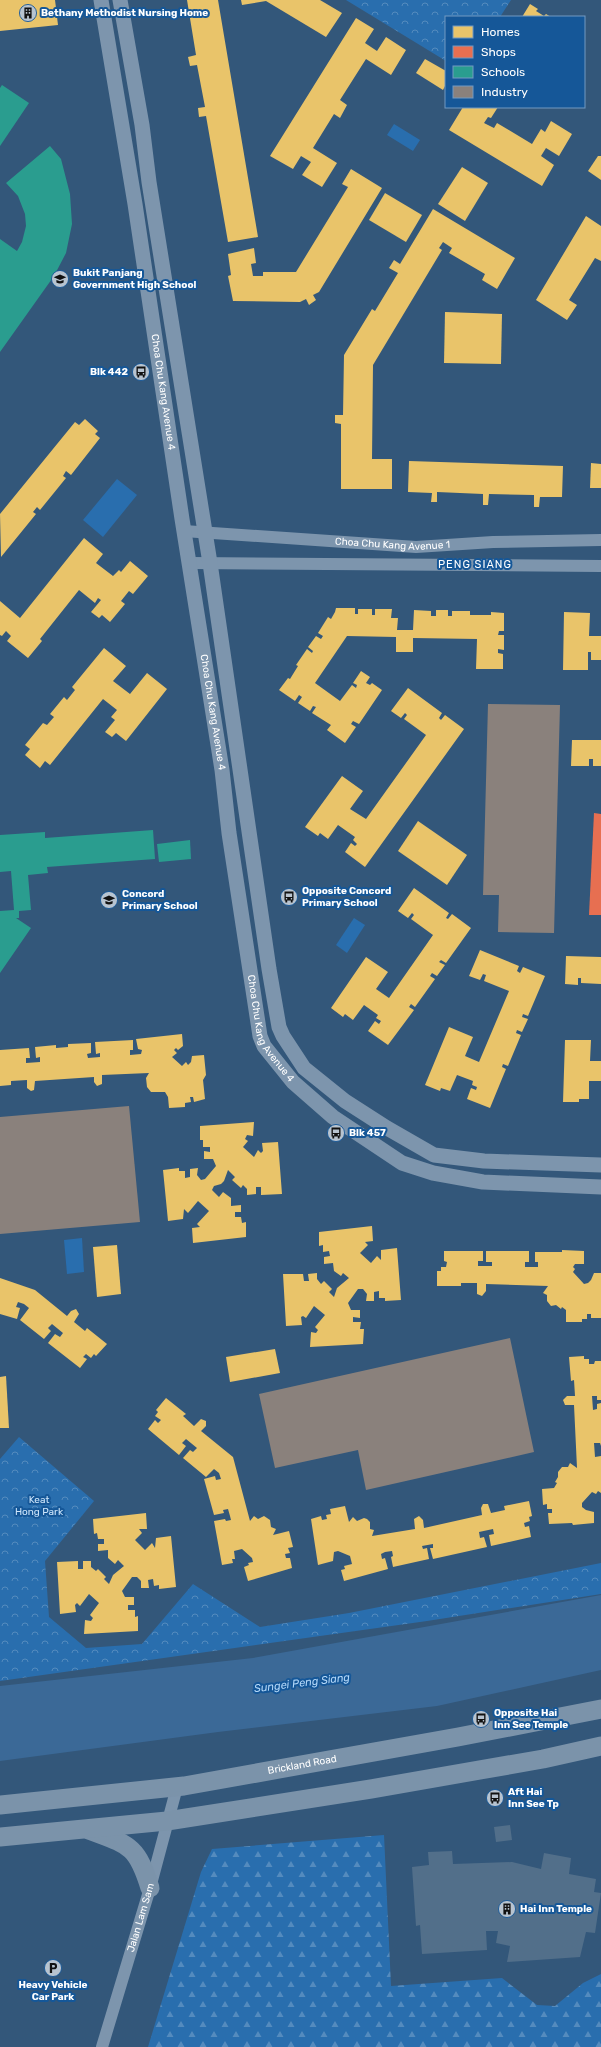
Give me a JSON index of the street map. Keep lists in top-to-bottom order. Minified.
{"streets":{"main road":["Brickland Road"],"street":["Choa Chu Kang Avenue 4","Choa Chu Kang Avenue 1","Jalan Lam Sam"]},"crossings":[["Choa Chu Kang Avenue 4","Choa Chu Kang Avenue 1"],["Brickland Road","Jalan Lam Sam"]],"districts":["PENG SIANG"],"water":["Sungei Peng Siang"],"parks":["Keat Hong Park"],"places":{"building":["Bethany Methodist Nursing Home","Hai Inn Temple"],"school or university":["Bukit Panjang Government High School","Concord Primary School"],"bus stop":["Blk 442","Opposite Concord Primary School","Blk 457","Opposite Hai Inn See Temple","Aft Hai Inn See Tp"],"parking":["Heavy Vehicle Car Park"]},"legend":["Homes","Shops","Schools","Industry"]}
